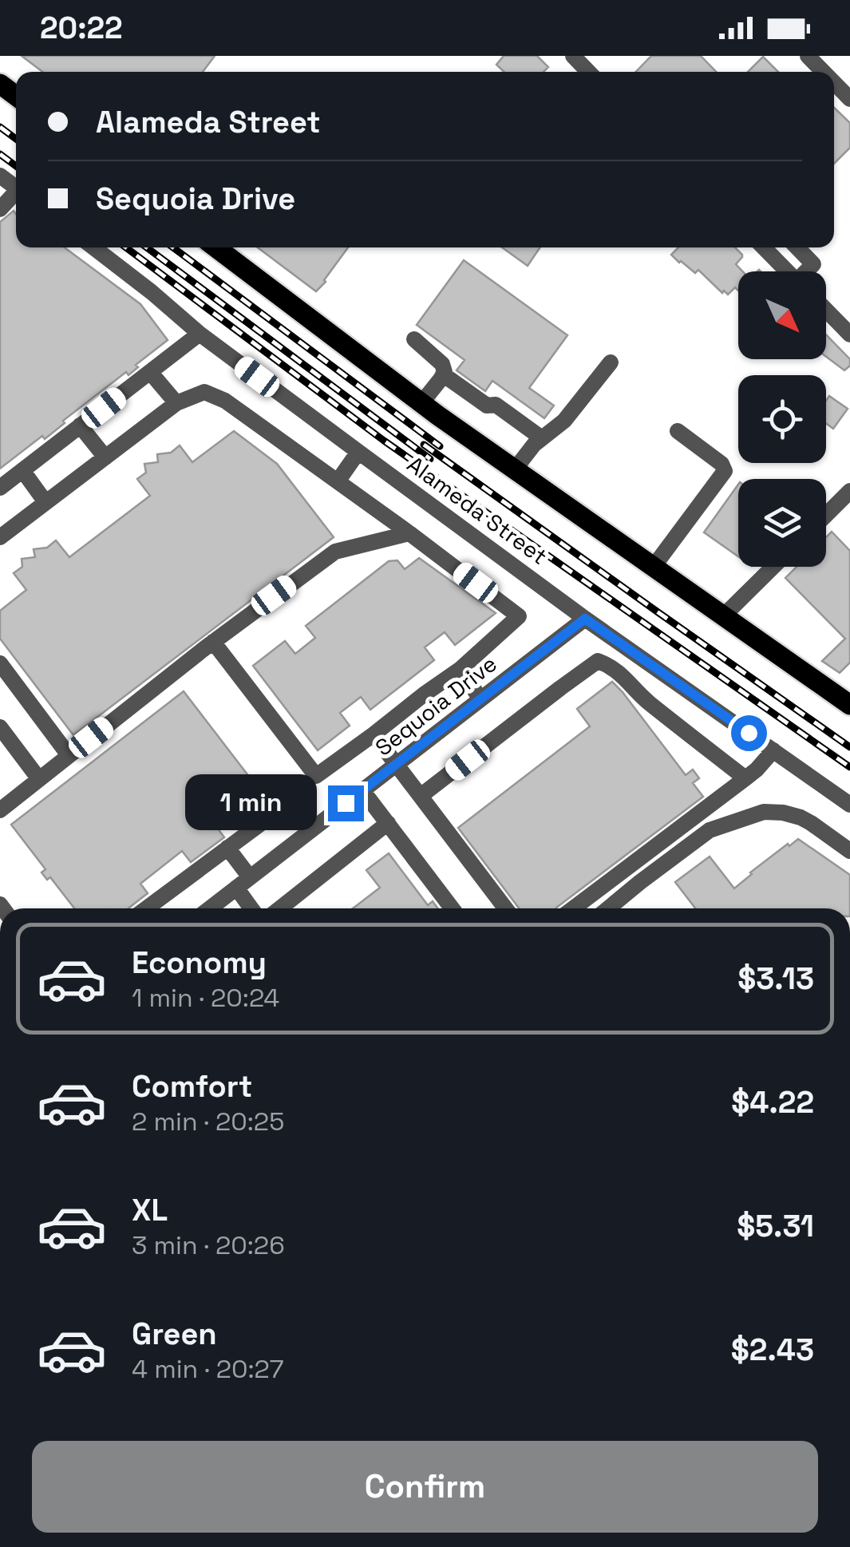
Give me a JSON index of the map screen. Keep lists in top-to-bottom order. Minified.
{"streets":{"street":["Alameda Street","Sequoia Drive"]},"crossings":[["Alameda Street","Sequoia Drive"]],"north":"bottom right","page":{"status":"20:22","banner":["Alameda Street","Sequoia Drive"],"bubble":"1 min","list":[{"name":"Economy","note":"1 min · 20:24","value":"$3.13"},{"name":"Comfort","note":"2 min · 20:25","value":"$4.22"},{"name":"XL","note":"3 min · 20:26","value":"$5.31"},{"name":"Green","note":"4 min · 20:27","value":"$2.43"}],"buttons":"Confirm"}}
